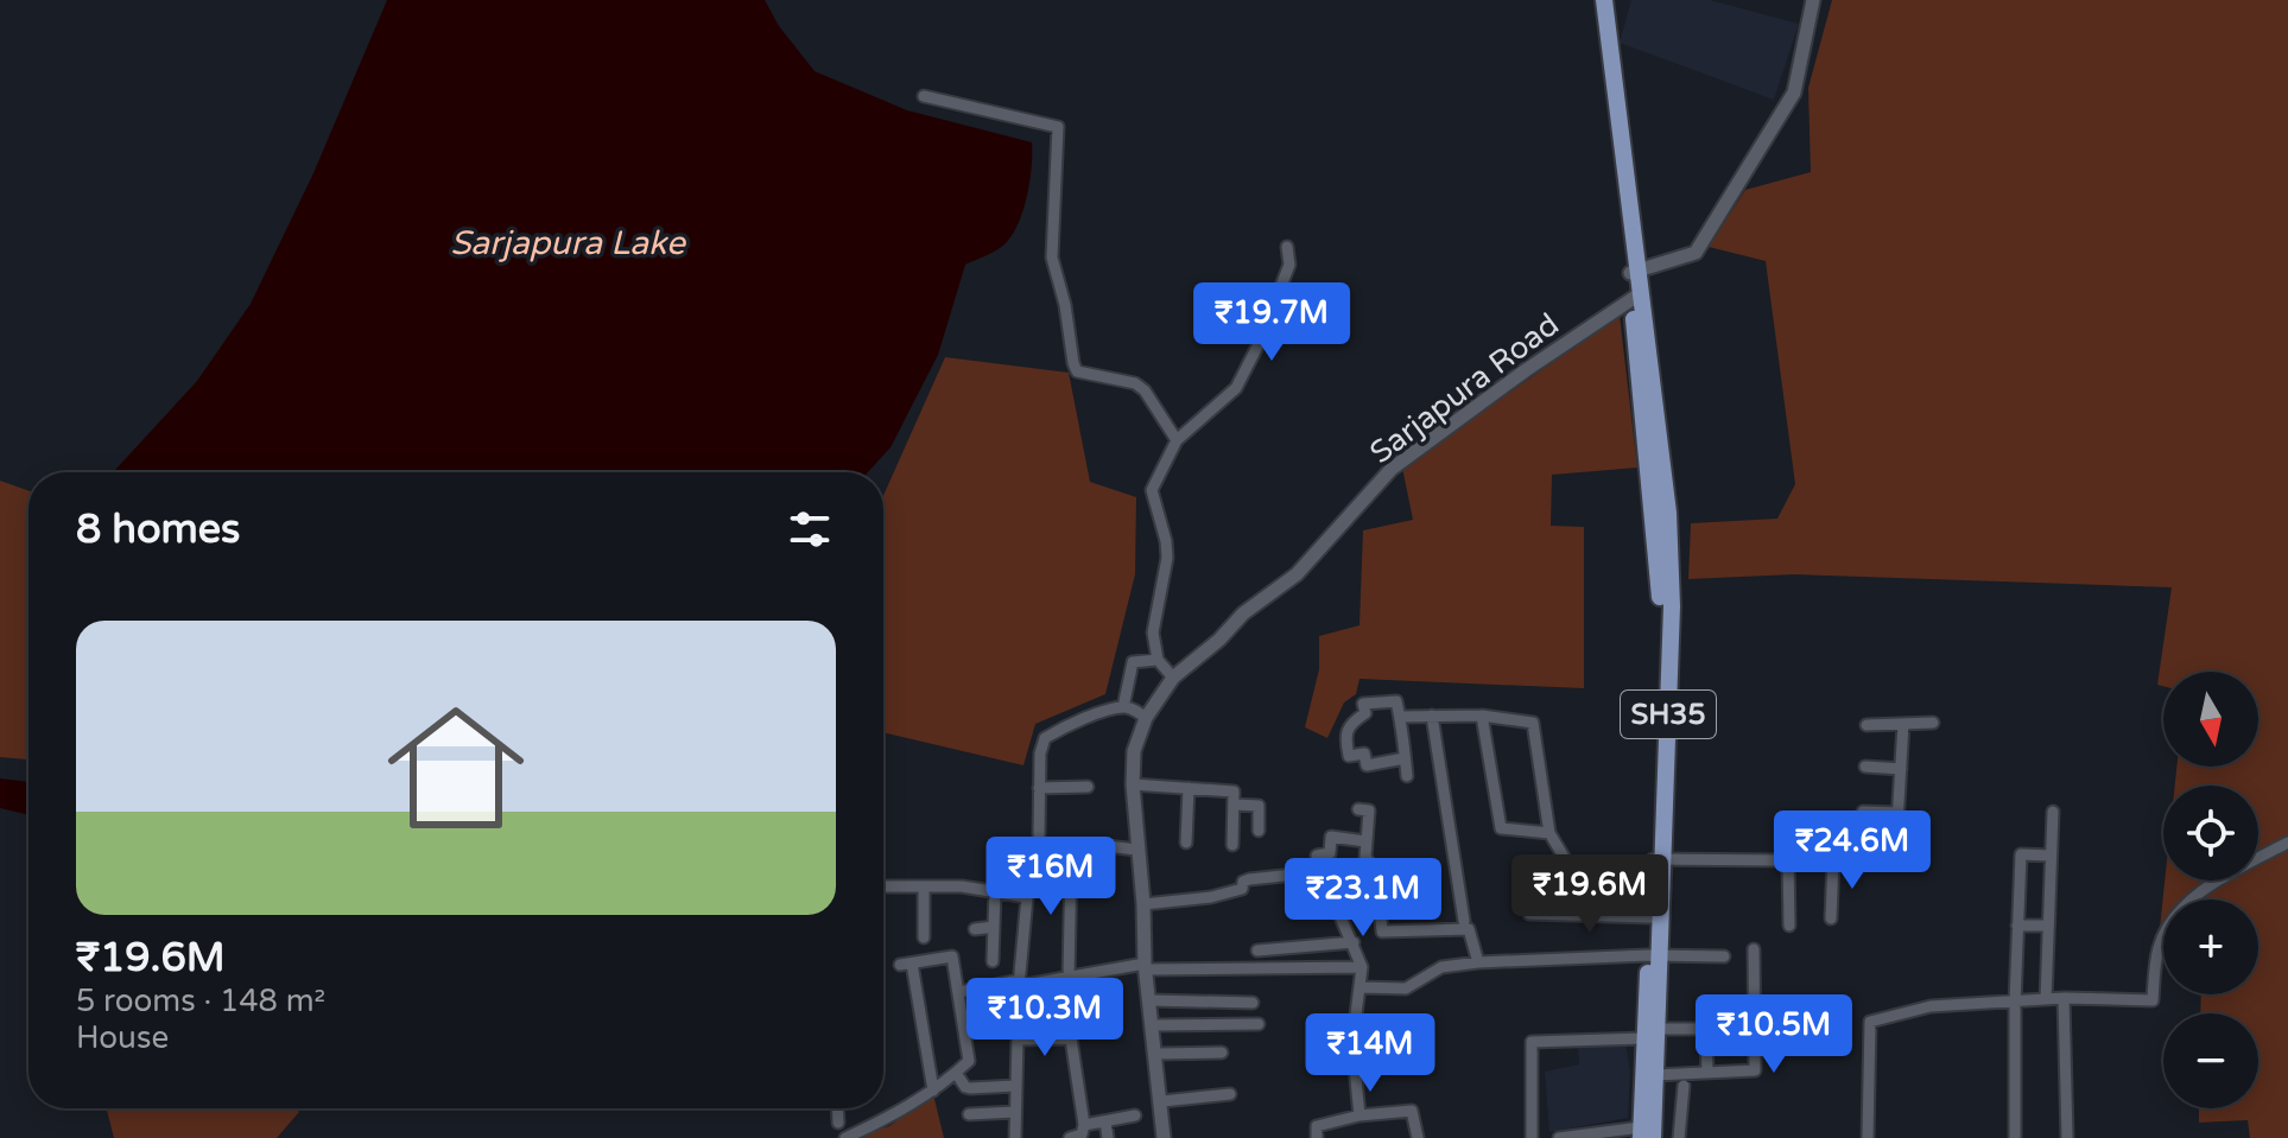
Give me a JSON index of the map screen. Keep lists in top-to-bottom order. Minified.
{"streets":{"main road":["SH35"],"street":["Sarjapura Road"]},"crossings":[["Sarjapura Road","SH35"]],"water":["Sarjapura Lake"],"north":"bottom","page":{"price":["₹19.7M","₹24.6M","₹16M","₹19.6M","₹23.1M","₹10.3M","₹10.5M","₹14M"],"heading":"8 homes","list":[{"name":"₹19.6M","note":"5 rooms · 148 m² · House"}],"map_buttons":["+","−"]}}
